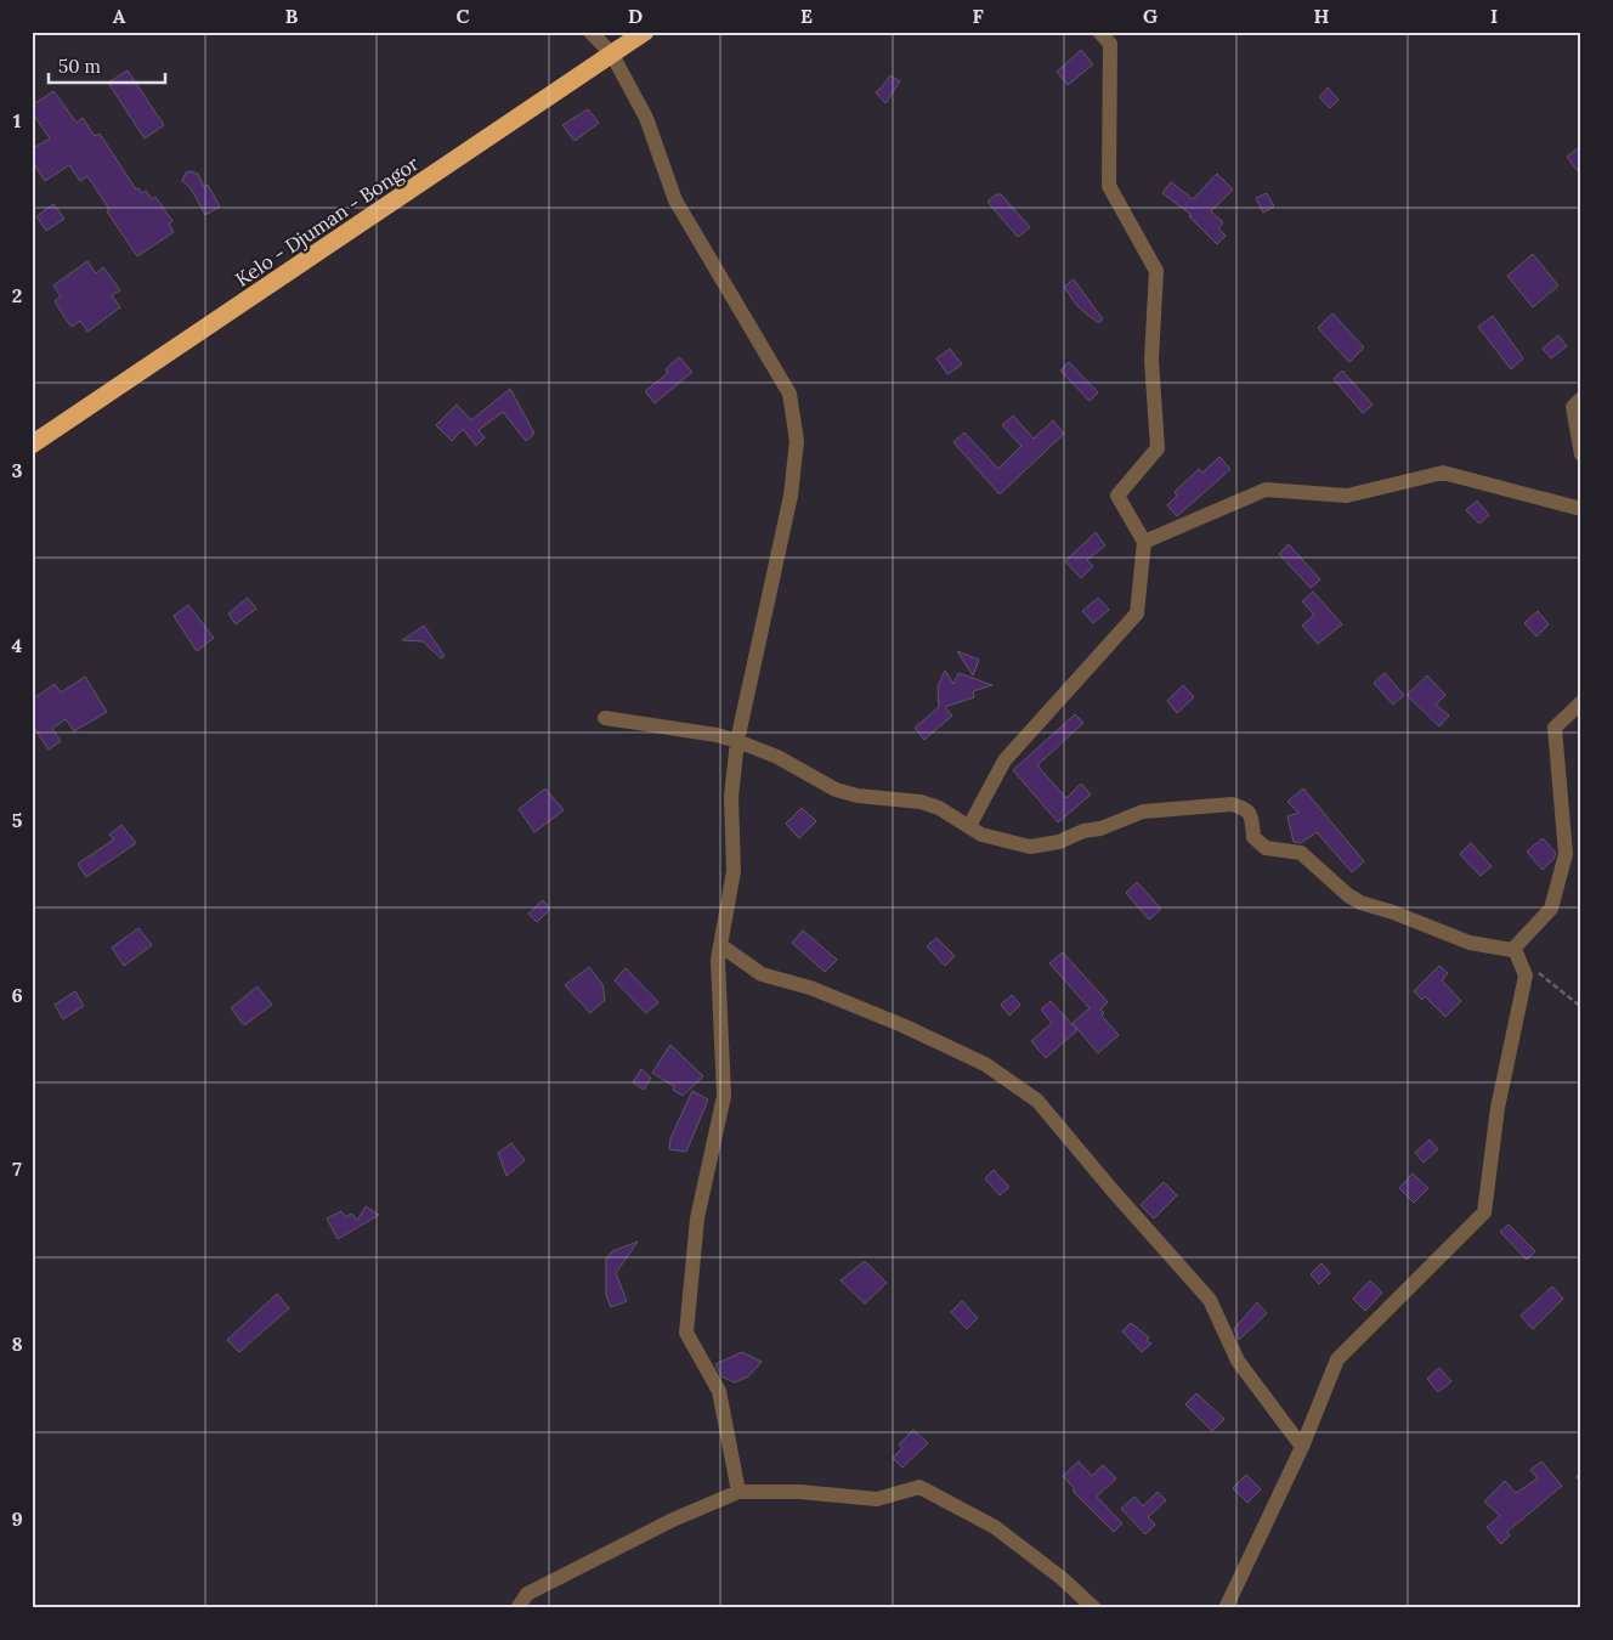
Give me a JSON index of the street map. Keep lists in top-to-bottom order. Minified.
{"streets":{"highway":["Kelo - Djuman - Bongor"]},"scale_bar":"50 m","grid":{"columns":["A","B","C","D","E","F","G","H","I"],"rows":["1","2","3","4","5","6","7","8","9"]}}
